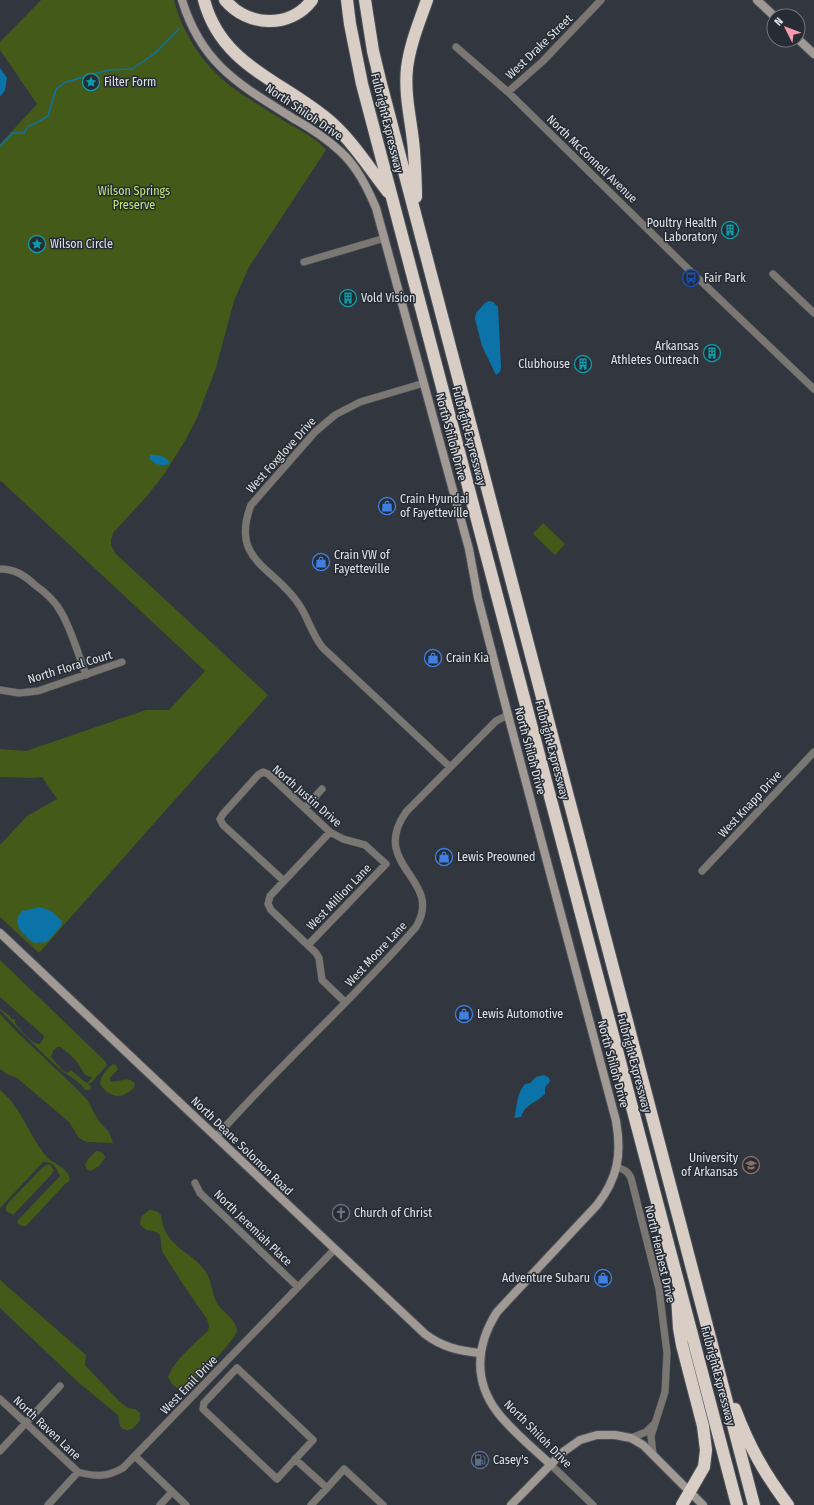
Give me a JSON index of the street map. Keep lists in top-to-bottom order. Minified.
{"streets":{"highway":["Fulbright Expressway"],"street":["West Drake Street","North Shiloh Drive","North McConnell Avenue","West Foxglove Drive","North Floral Court","North Justin Drive","West Knapp Drive","West Million Lane","West Moore Lane","North Deane Solomon Road","North Jeremiah Place","North Henbest Drive","West Emil Drive","North Raven Lane"]},"crossings":[["West Drake Street","North McConnell Avenue"],["North Shiloh Drive","West Foxglove Drive"],["North Shiloh Drive","West Moore Lane"],["North Shiloh Drive","North Deane Solomon Road"],["North Shiloh Drive","North Henbest Drive"],["West Foxglove Drive","West Moore Lane"],["North Justin Drive","West Million Lane"],["West Moore Lane","North Deane Solomon Road"],["North Deane Solomon Road","West Emil Drive"],["North Jeremiah Place","West Emil Drive"],["West Emil Drive","North Raven Lane"]],"parks":["Wilson Springs Preserve"],"places":{"place":["Filter Form","Wilson Circle"],"building":["Poultry Health Laboratory","Vold Vision","Arkansas Athletes Outreach","Clubhouse"],"bus stop":["Fair Park"],"shop":["Crain Hyundai of Fayetteville","Crain VW of Fayetteville","Crain Kia","Lewis Preowned","Lewis Automotive","Adventure Subaru"],"school or university":["University of Arkansas"],"church":["Church of Christ"],"fuel station":["Casey's"]},"north":"top left"}
